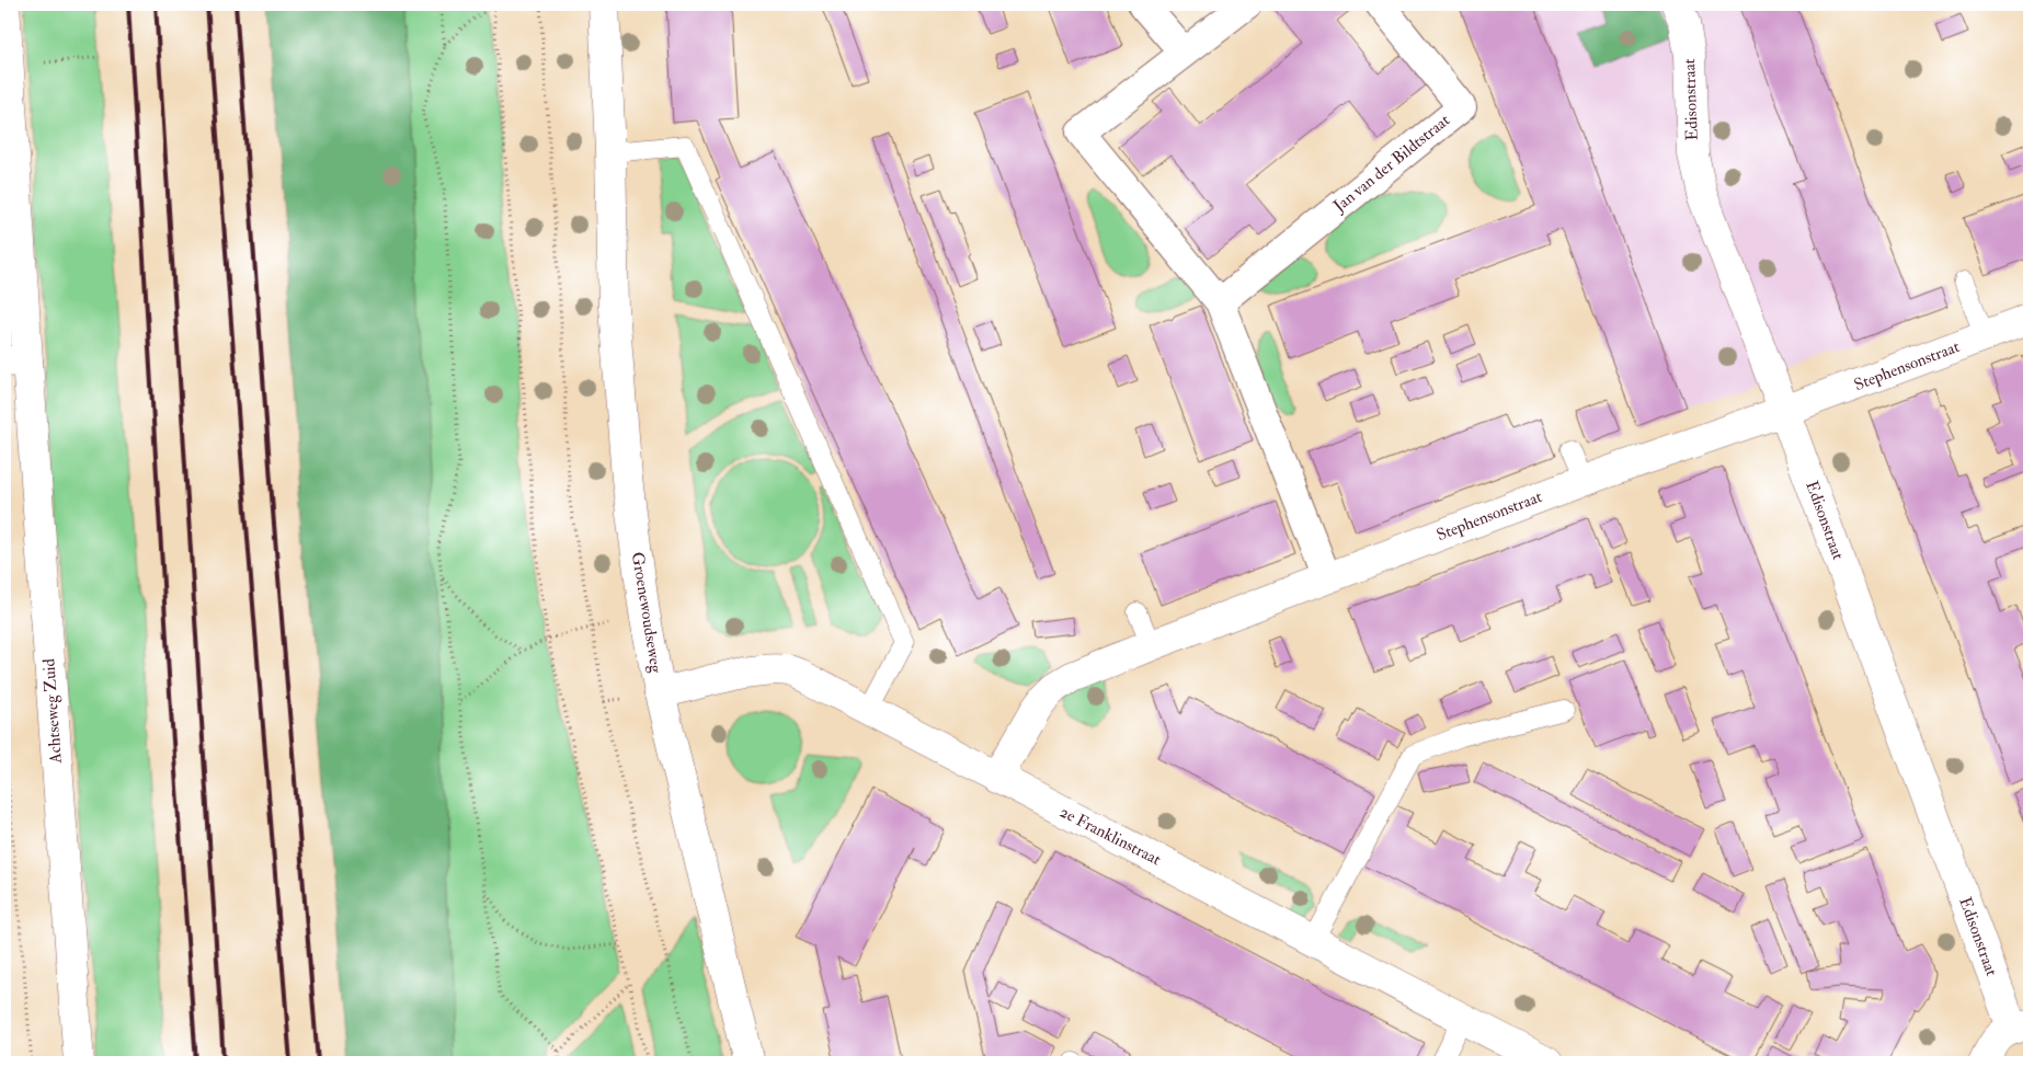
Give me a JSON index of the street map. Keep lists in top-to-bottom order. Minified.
{"streets":{"street":["Edisonstraat","Jan van der Bildtstraat","Stephensonstraat","Groenewoudseweg","Achtseweg Zuid","2e Franklinstraat"]},"crossings":[["Edisonstraat","Stephensonstraat"],["Stephensonstraat","2e Franklinstraat"],["Groenewoudseweg","2e Franklinstraat"]]}
